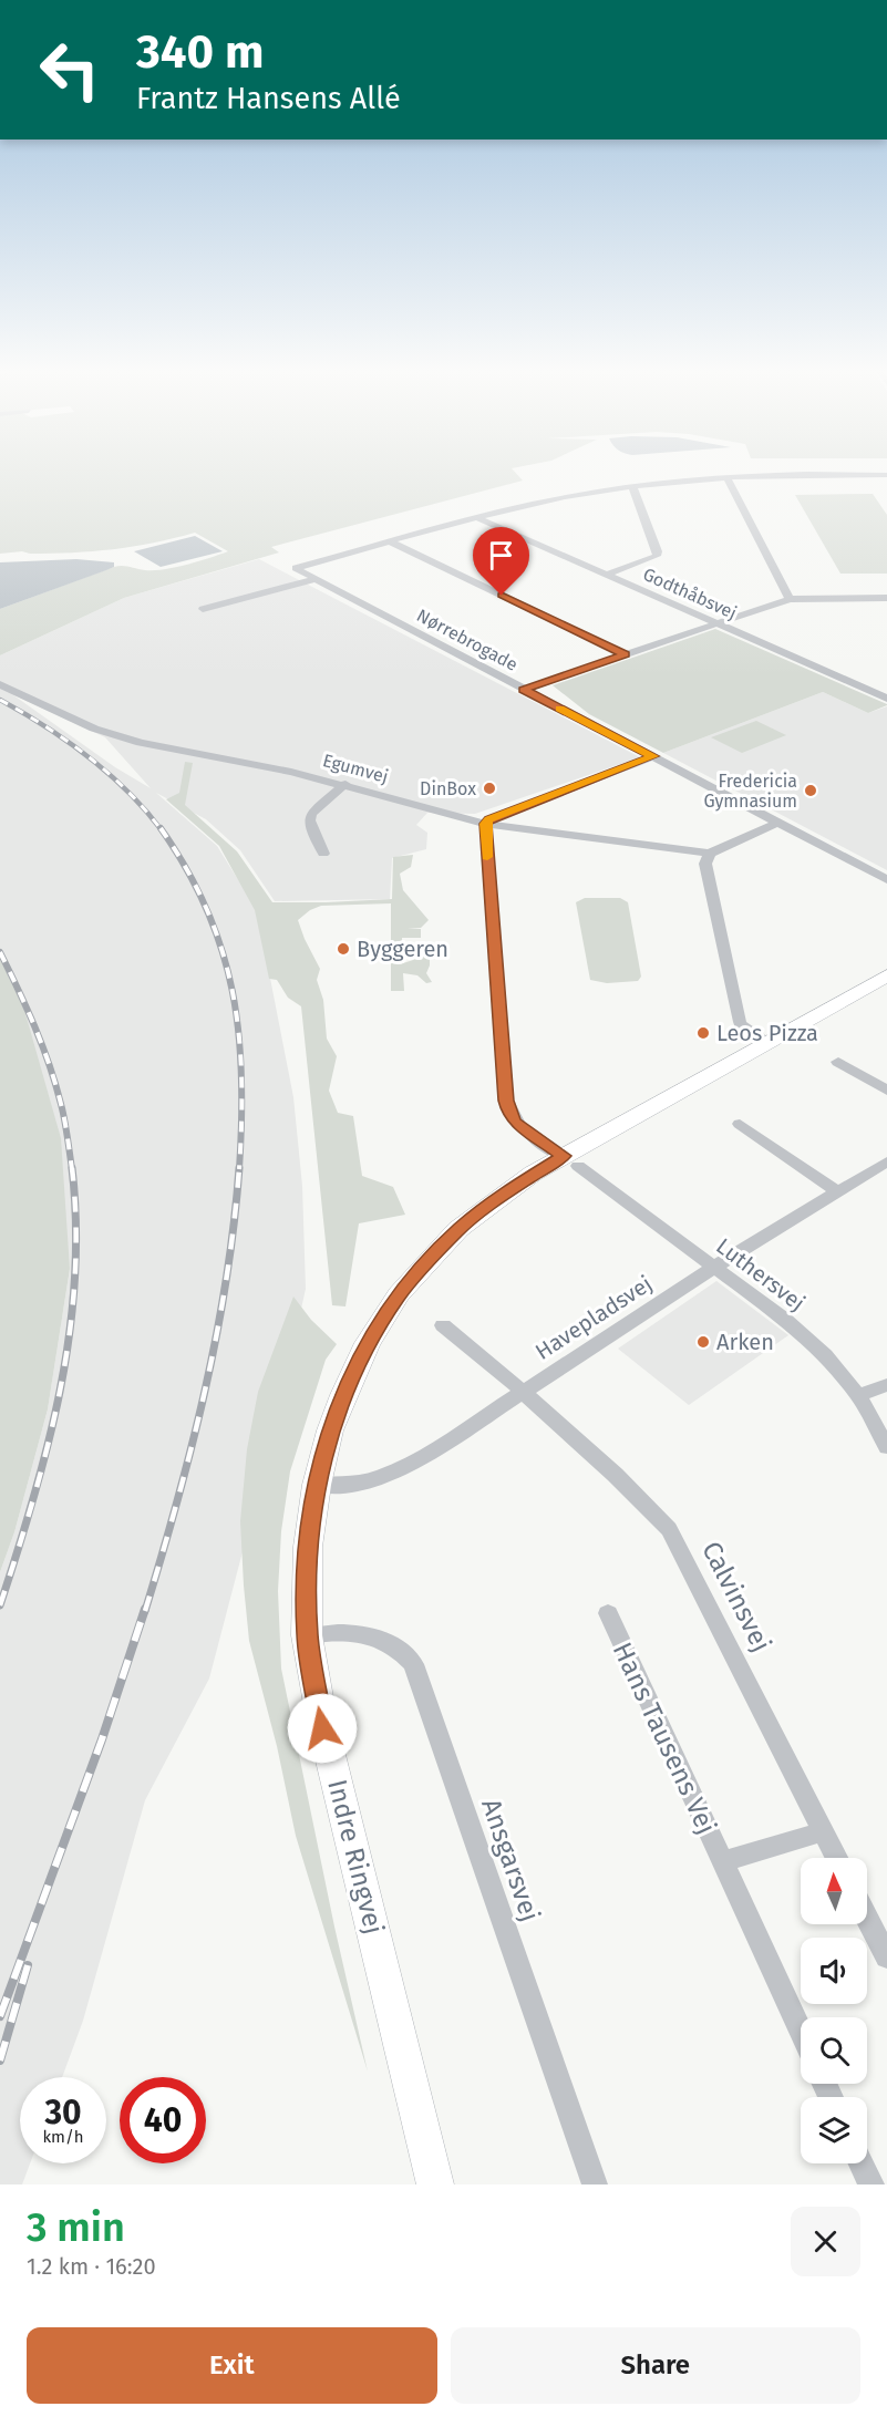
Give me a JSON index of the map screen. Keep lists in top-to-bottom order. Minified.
{"streets":{"street":["Godthåbsvej","Nørrebrogade","Egumvej","Luthersvej","Havepladsvej","Calvinsvej","Hans Tausens Vej","Indre Ringvej","Ansgarsvej"]},"crossings":[["Egumvej","Luthersvej"],["Luthersvej","Havepladsvej"],["Luthersvej","Indre Ringvej"],["Havepladsvej","Calvinsvej"],["Havepladsvej","Indre Ringvej"],["Indre Ringvej","Ansgarsvej"]],"places":["DinBox","Fredericia Gymnasium","Byggeren","Leos Pizza","Arken"],"north":"top","page":{"turn":["340 m","Frantz Hansens Allé"],"speed":"30 km/h","limit":"40","heading":["3 min","1.2 km · 16:20"],"buttons":["Exit","Share"]}}
